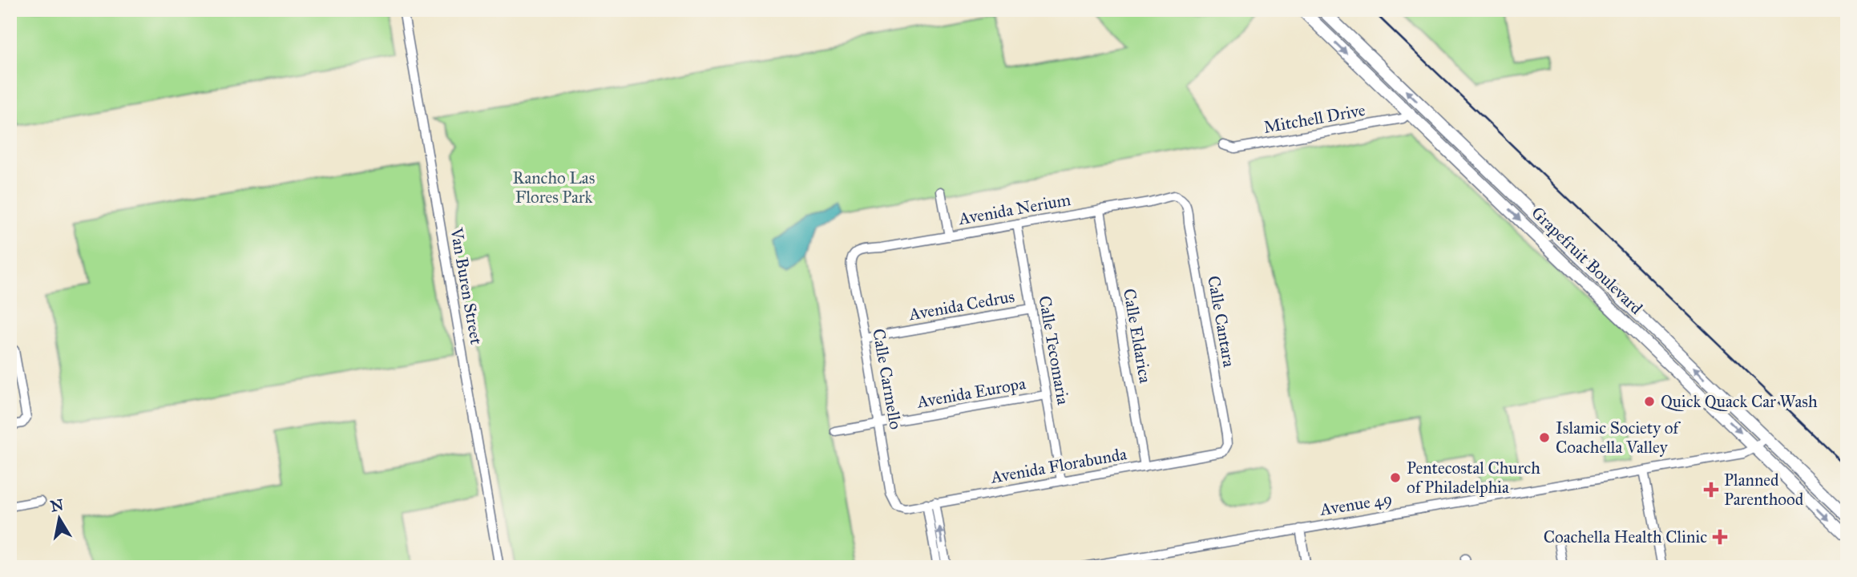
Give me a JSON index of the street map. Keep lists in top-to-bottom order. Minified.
{"streets":{"main road":["Grapefruit Boulevard"],"street":["Mitchell Drive","Avenida Nerium","Van Buren Street","Avenida Cedrus","Calle Cantara","Calle Eldarica","Calle Tecomaria","Calle Carmello","Avenida Europa","Avenida Florabunda","Avenue 49"]},"crossings":[["Mitchell Drive","Grapefruit Boulevard"],["Avenida Nerium","Calle Cantara"],["Avenida Nerium","Calle Eldarica"],["Avenida Nerium","Calle Tecomaria"],["Avenida Nerium","Calle Carmello"],["Grapefruit Boulevard","Avenue 49"],["Avenida Cedrus","Calle Tecomaria"],["Avenida Cedrus","Calle Carmello"],["Calle Cantara","Avenida Florabunda"],["Calle Eldarica","Avenida Florabunda"],["Calle Tecomaria","Avenida Europa"],["Calle Tecomaria","Avenida Florabunda"],["Calle Carmello","Avenida Europa"],["Calle Carmello","Avenida Florabunda"]],"parks":["Rancho Las Flores Park"],"places":{"other":["Quick Quack Car Wash","Islamic Society of Coachella Valley","Pentecostal Church of Philadelphia"],"health":["Planned Parenthood","Coachella Health Clinic"]},"north":"top"}
